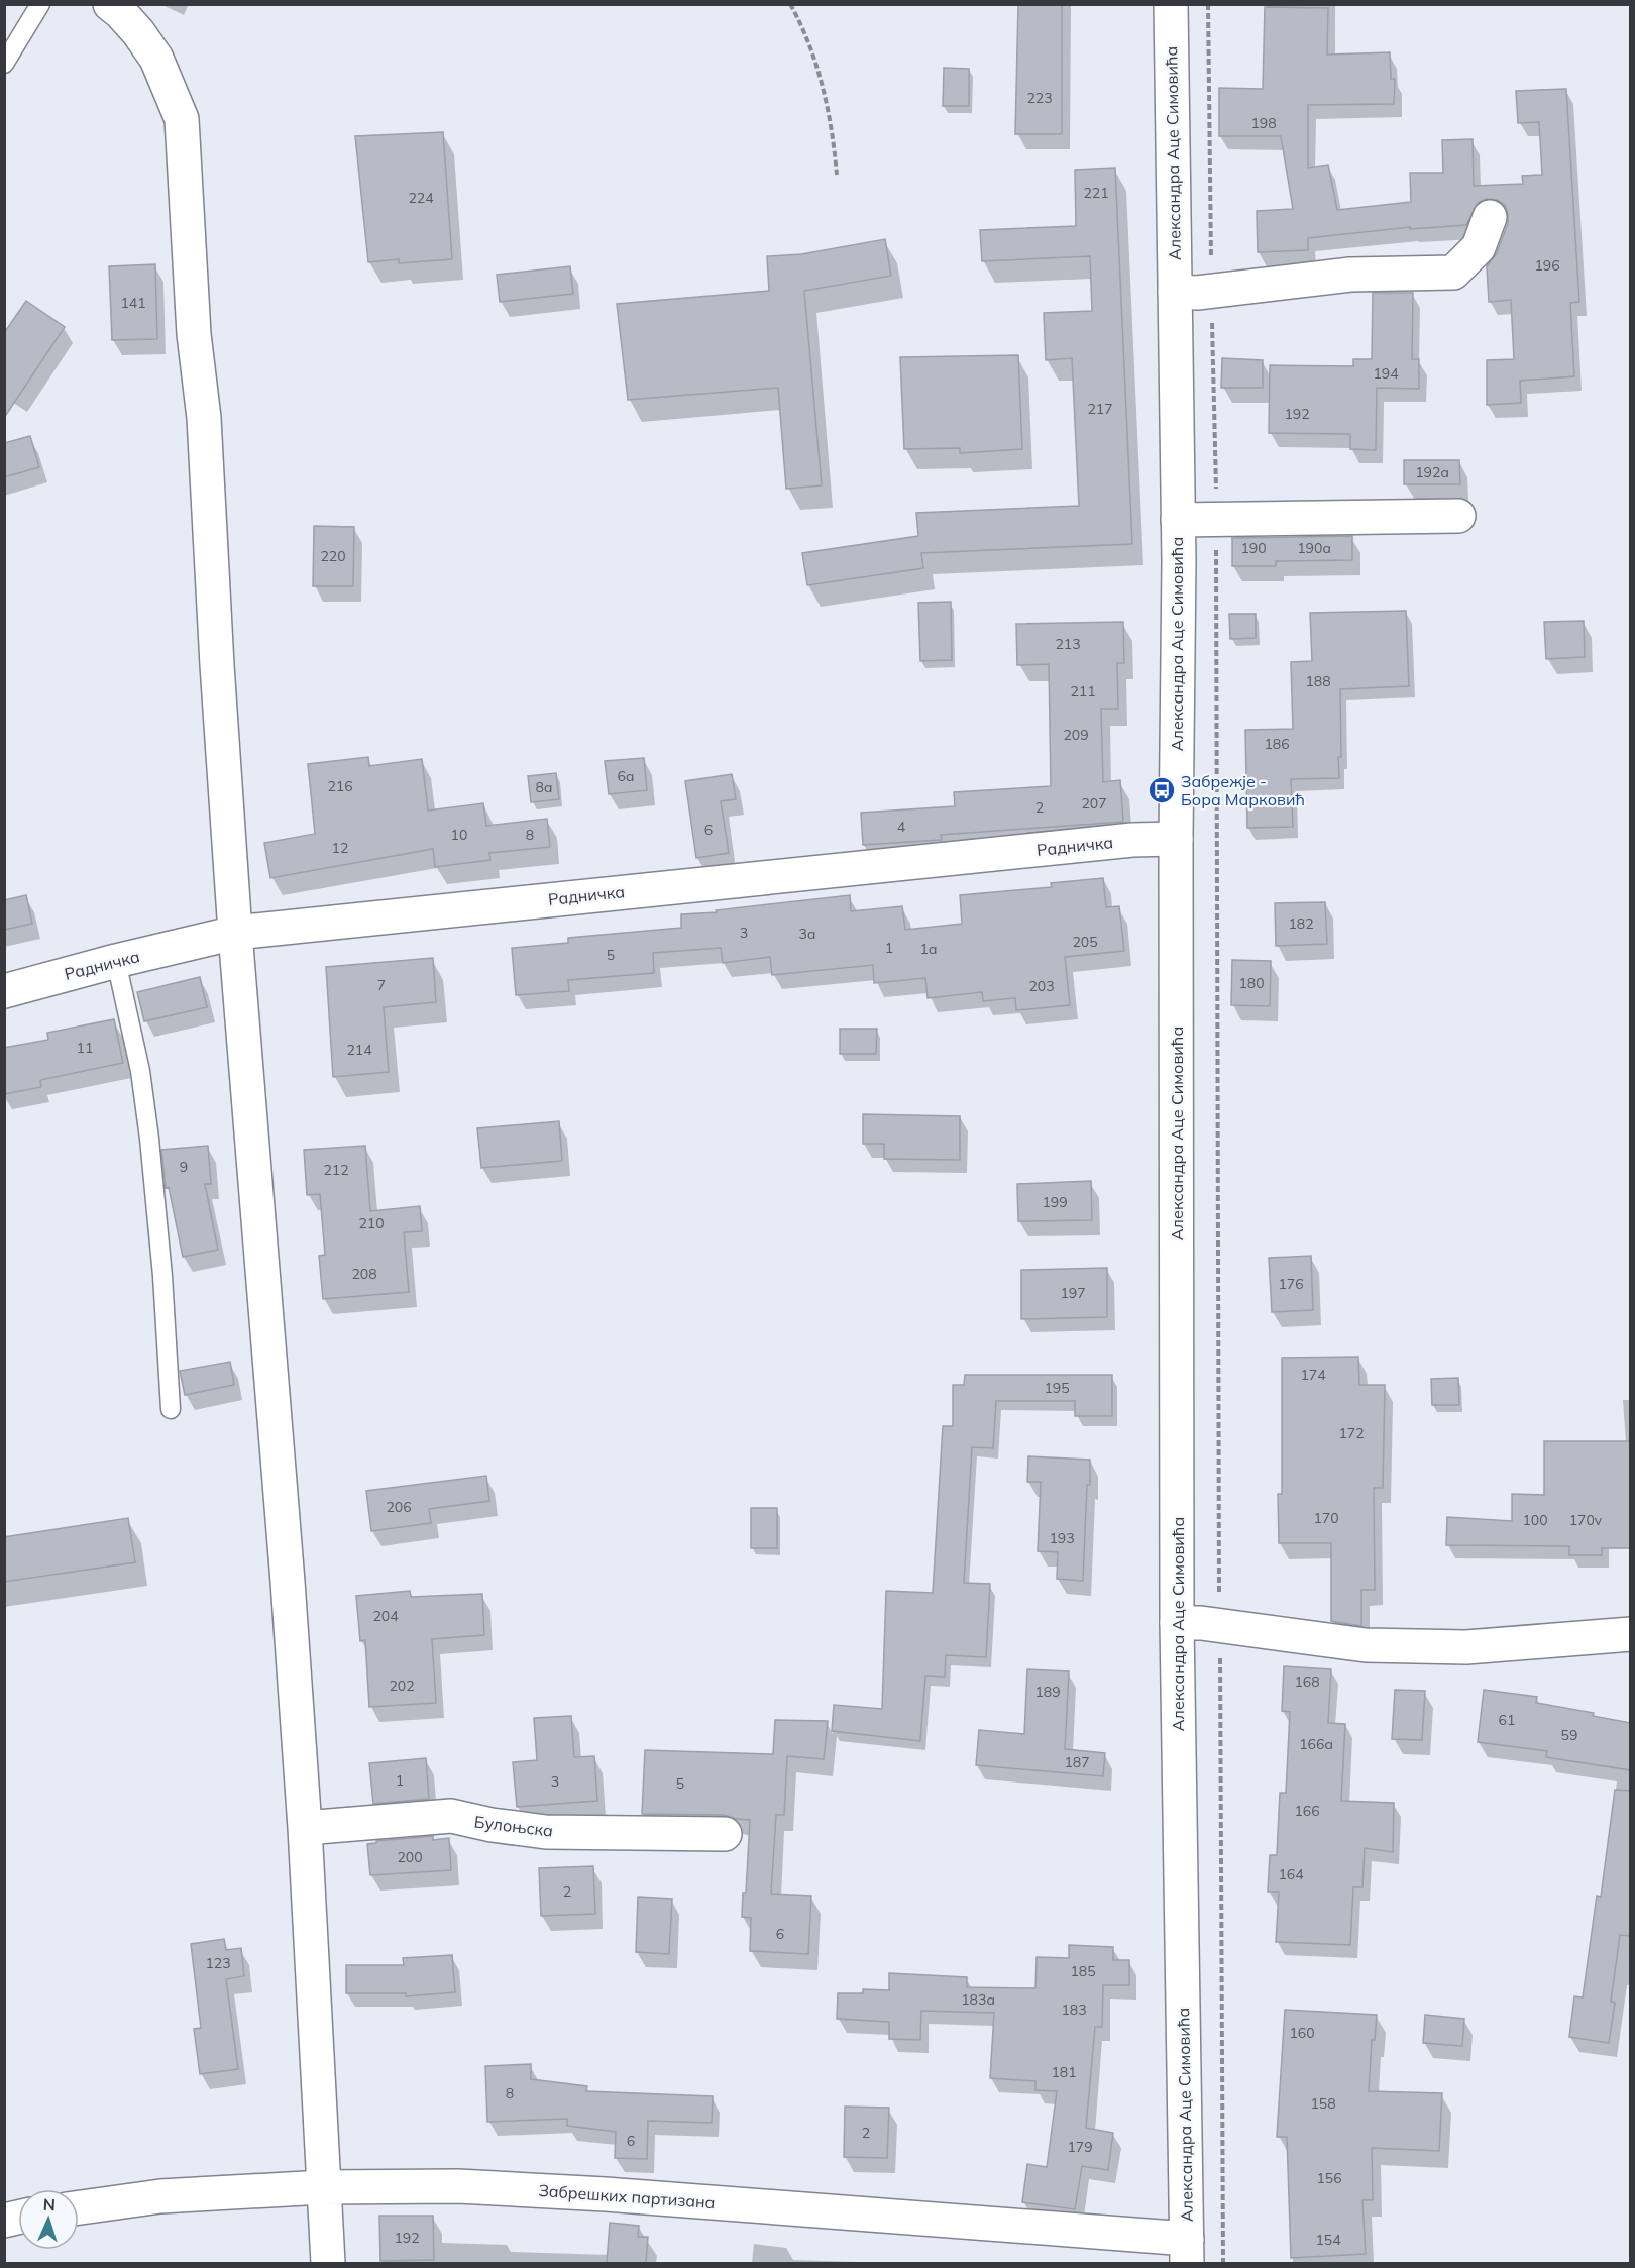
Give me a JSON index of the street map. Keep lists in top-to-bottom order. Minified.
{"streets":{"street":["Александра Аце Симовића","Радничка","Булоњска","Забрешких партизана"]},"crossings":[["Александра Аце Симовића","Радничка"],["Александра Аце Симовића","Забрешких партизана"]],"places":{"bus stop":["Забрежје - Бора Марковић"]},"house_numbers":["223","198","221","224","196","141","194","217","192","192a","190","190a","220","213","188","211","209","186","6a","216","8a","207","2","4","6","10","8","12","182","3","3a","205","1","1a","5","180","7","203","11","214","9","212","199","210","208","176","197","174","195","172","206","170","100","170v","193","204","168","202","189","61","59","166a","187","1","3","5","166","200","164","2","6","123","185","183a","183","160","181","8","158","2","6","179","156","192","154"],"north":"top"}
